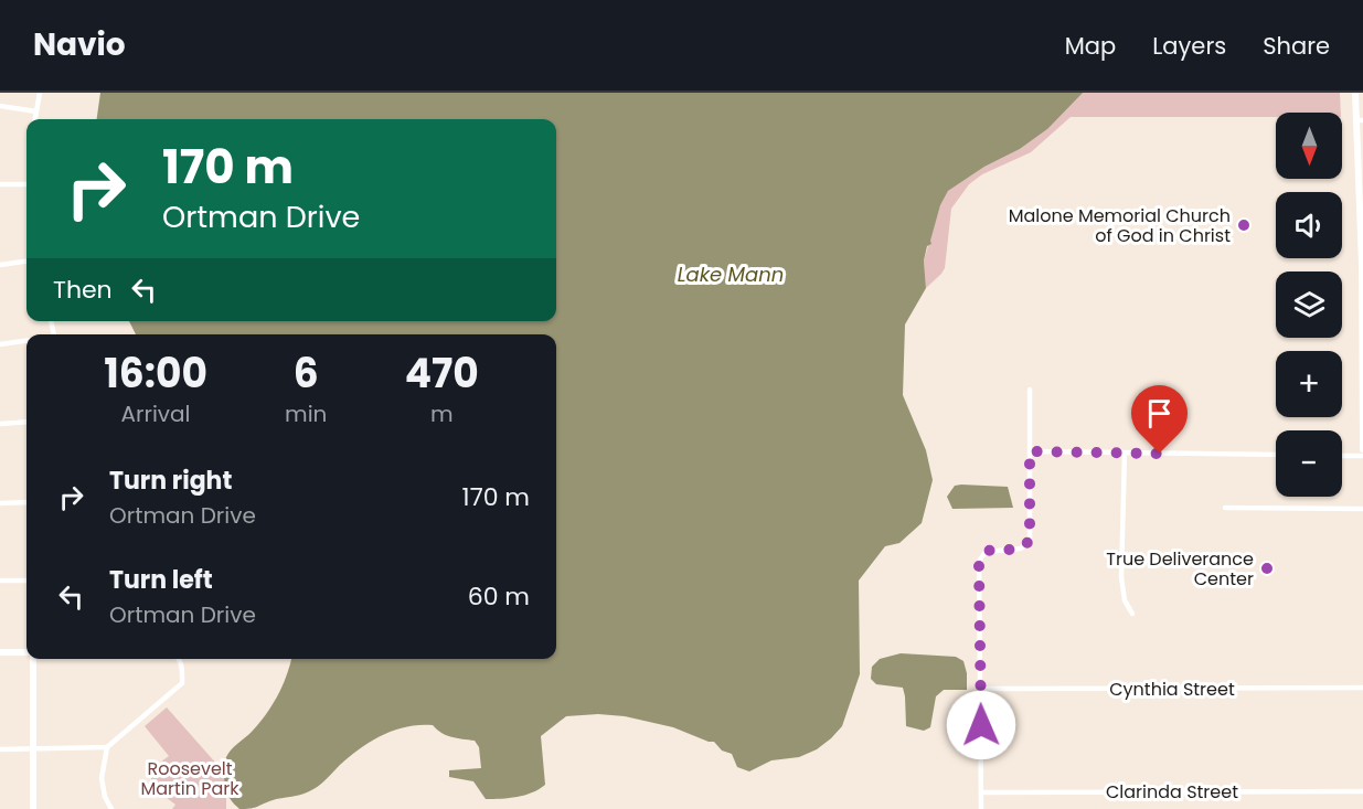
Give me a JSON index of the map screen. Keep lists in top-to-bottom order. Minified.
{"streets":{"street":["Cynthia Street","Clarinda Street"]},"water":["Lake Mann"],"parks":["Roosevelt Martin Park"],"places":["Malone Memorial Church of God in Christ","True Deliverance Center"],"north":"bottom","page":{"header":"Navio","nav":["Map","Layers","Share"],"map_buttons":["+","−"],"turn":["170 m","Ortman Drive"],"then":"Then","eta":["16:00","Arrival","6","min","470","m"],"list":[{"name":"Turn right","note":"Ortman Drive","value":"170 m"},{"name":"Turn left","note":"Ortman Drive","value":"60 m"}]}}
